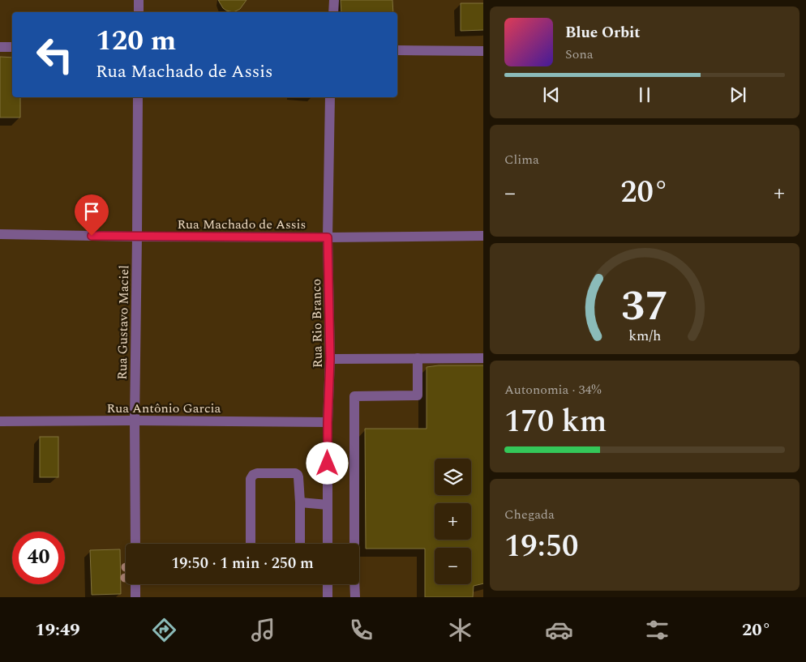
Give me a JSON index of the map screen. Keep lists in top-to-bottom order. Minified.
{"streets":{"street":["Rua Machado de Assis","Rua Gustavo Maciel","Rua Rio Branco","Rua Antônio Garcia"]},"crossings":[["Rua Machado de Assis","Rua Gustavo Maciel"],["Rua Machado de Assis","Rua Rio Branco"],["Rua Gustavo Maciel","Rua Antônio Garcia"],["Rua Rio Branco","Rua Antônio Garcia"]],"page":{"turn":["120 m","Rua Machado de Assis"],"song":["Blue Orbit","Sona"],"tile":["Clima",["Autonomia · 34%","170 km"],["Chegada","19:50"]],"heat":["−","20°","+"],"map_buttons":["+","−"],"limit":"40","trip":"19:50 · 1 min · 250 m","tabs":["19:49","20°"],"gauge":["37","km/h"]}}
